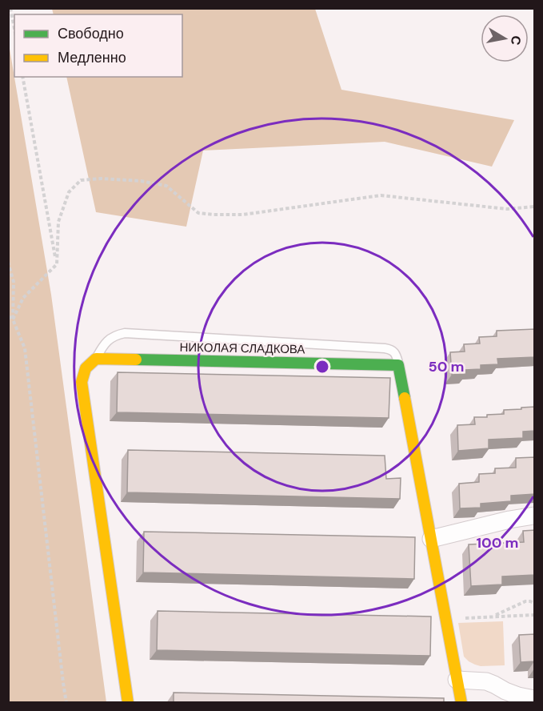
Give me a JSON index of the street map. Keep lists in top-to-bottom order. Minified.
{"streets":{"street":["НИКОЛАЯ СЛАДКОВА"]},"legend":["Свободно","Медленно"],"north":"right","rings":["50 m","100 m"]}
